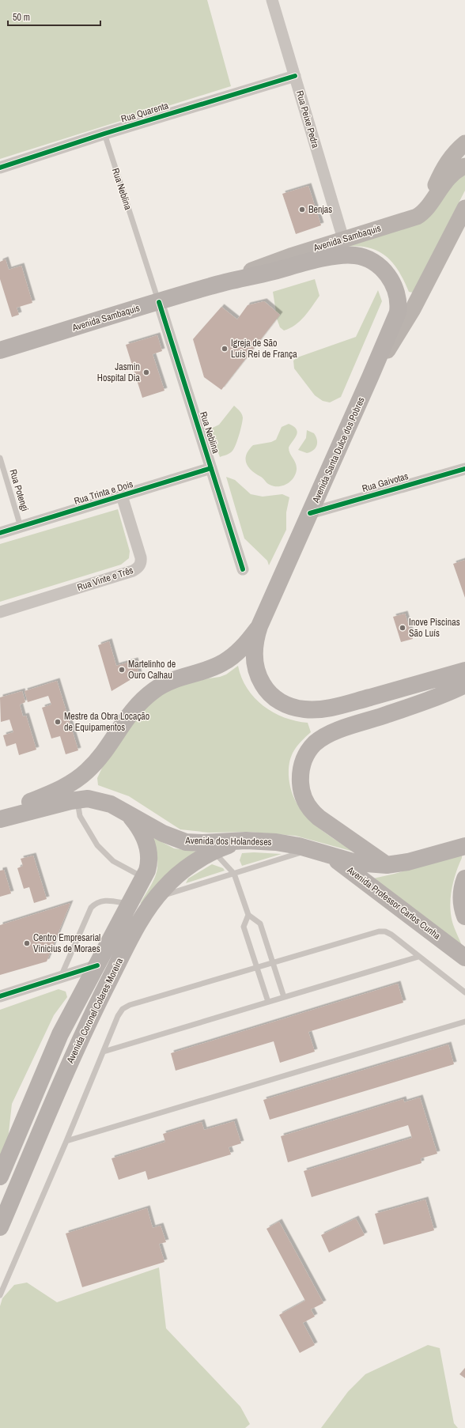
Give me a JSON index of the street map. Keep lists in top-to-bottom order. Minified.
{"streets":{"main road":["Avenida Sambaquis","Avenida Santa Dulce dos Pobres","Avenida dos Holandeses","Avenida Professor Carlos Cunha","Avenida Coronel Colares Moreira"],"street":["Rua Quarenta","Rua Peixe Pedra","Rua Neblina","Rua Gaivotas","Rua Trinta e Dois","Rua Vinte e Três"],"lane":["Rua Potengi"]},"crossings":[["Rua Quarenta","Rua Peixe Pedra"],["Rua Quarenta","Rua Neblina"],["Rua Peixe Pedra","Avenida Sambaquis"],["Rua Neblina","Avenida Sambaquis"],["Rua Neblina","Rua Trinta e Dois"],["Avenida Sambaquis","Avenida Santa Dulce dos Pobres"],["Avenida Santa Dulce dos Pobres","Rua Gaivotas"],["Rua Potengi","Rua Trinta e Dois"],["Rua Trinta e Dois","Rua Vinte e Três"],["Avenida dos Holandeses","Avenida Professor Carlos Cunha"],["Avenida dos Holandeses","Avenida Coronel Colares Moreira"]],"places":["Benjas","Igreja de São Luís Rei de França","Jasmin Hospital Dia","Inove Piscinas São Luís","Martelinho de Ouro Calhau","Mestre da Obra Locação de Equipamentos","Centro Empresarial Vinicius de Moraes"],"scale_bar":"50 m"}
